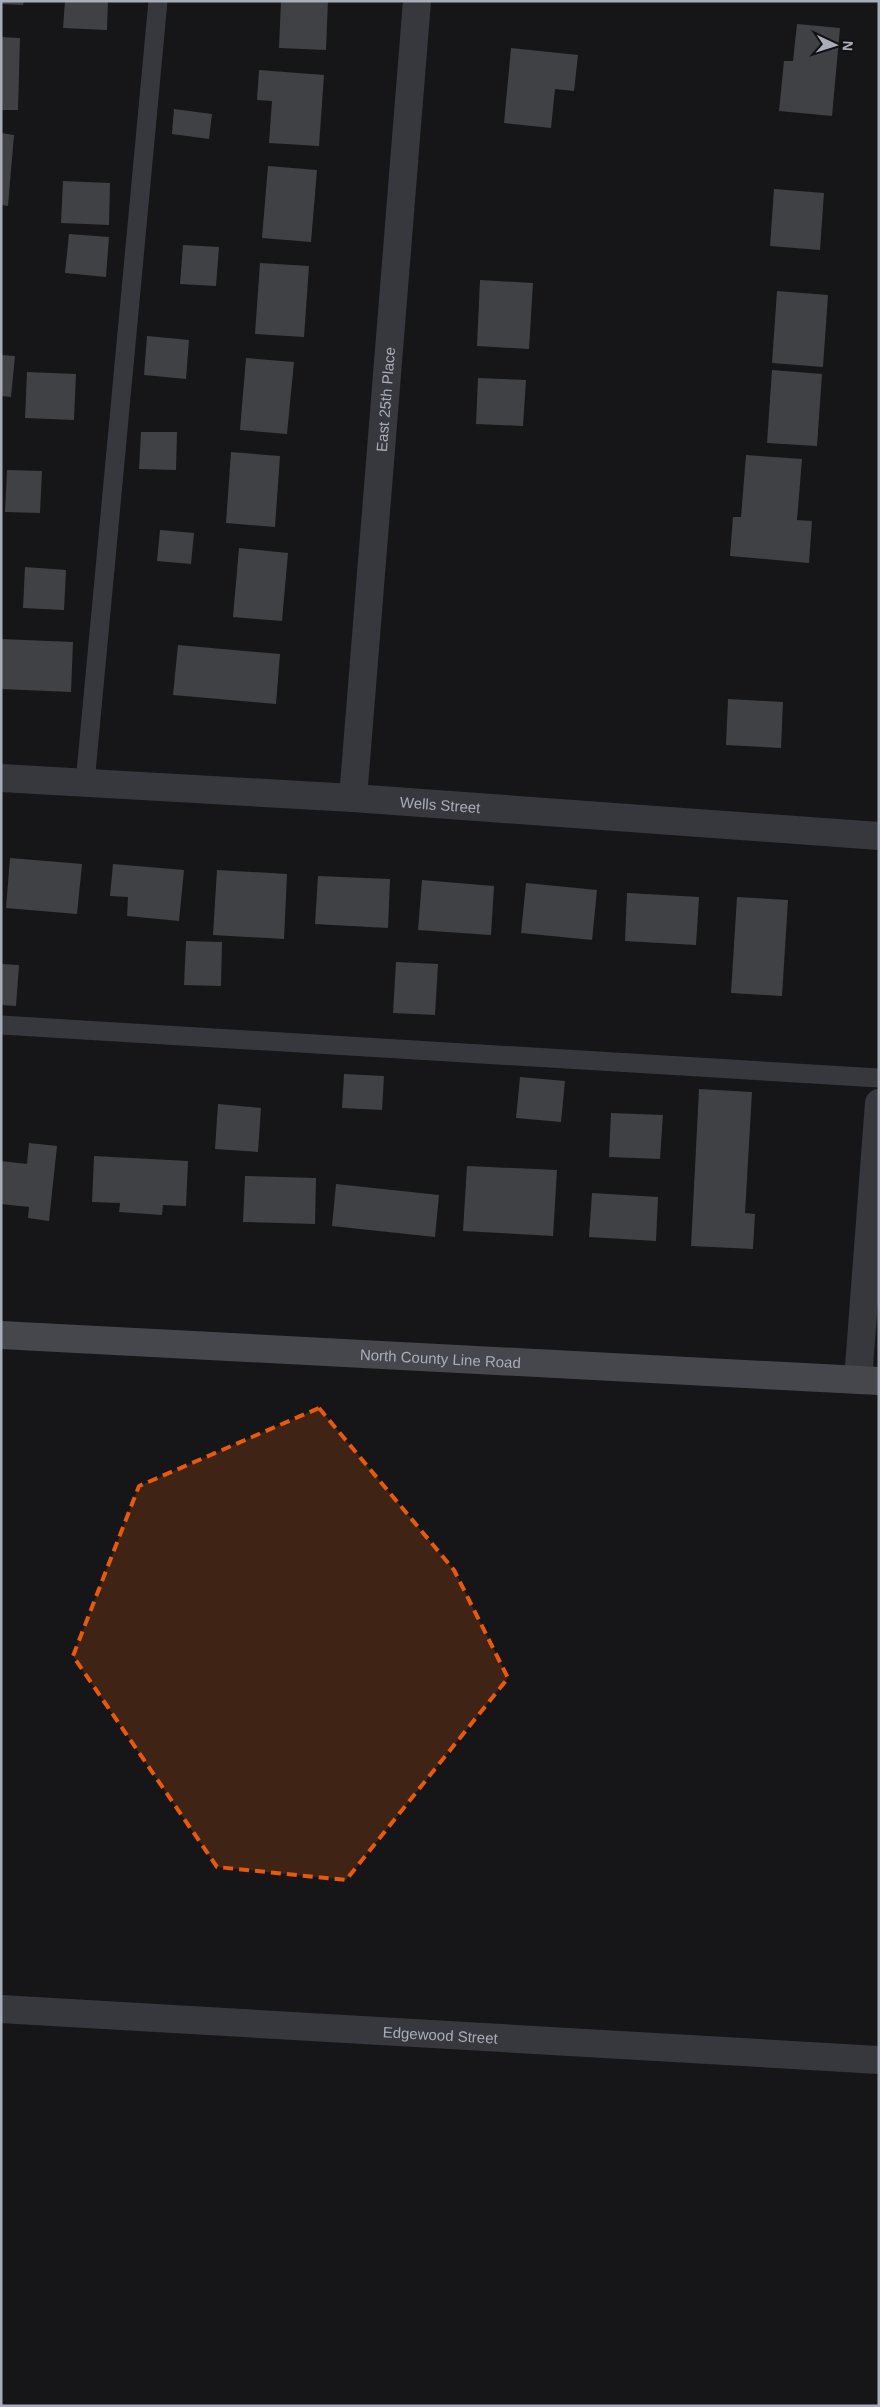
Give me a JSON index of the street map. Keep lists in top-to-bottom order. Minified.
{"streets":{"main road":["North County Line Road"],"street":["East 25th Place","Wells Street","Edgewood Street"]},"crossings":[["East 25th Place","Wells Street"]],"north":"right"}
